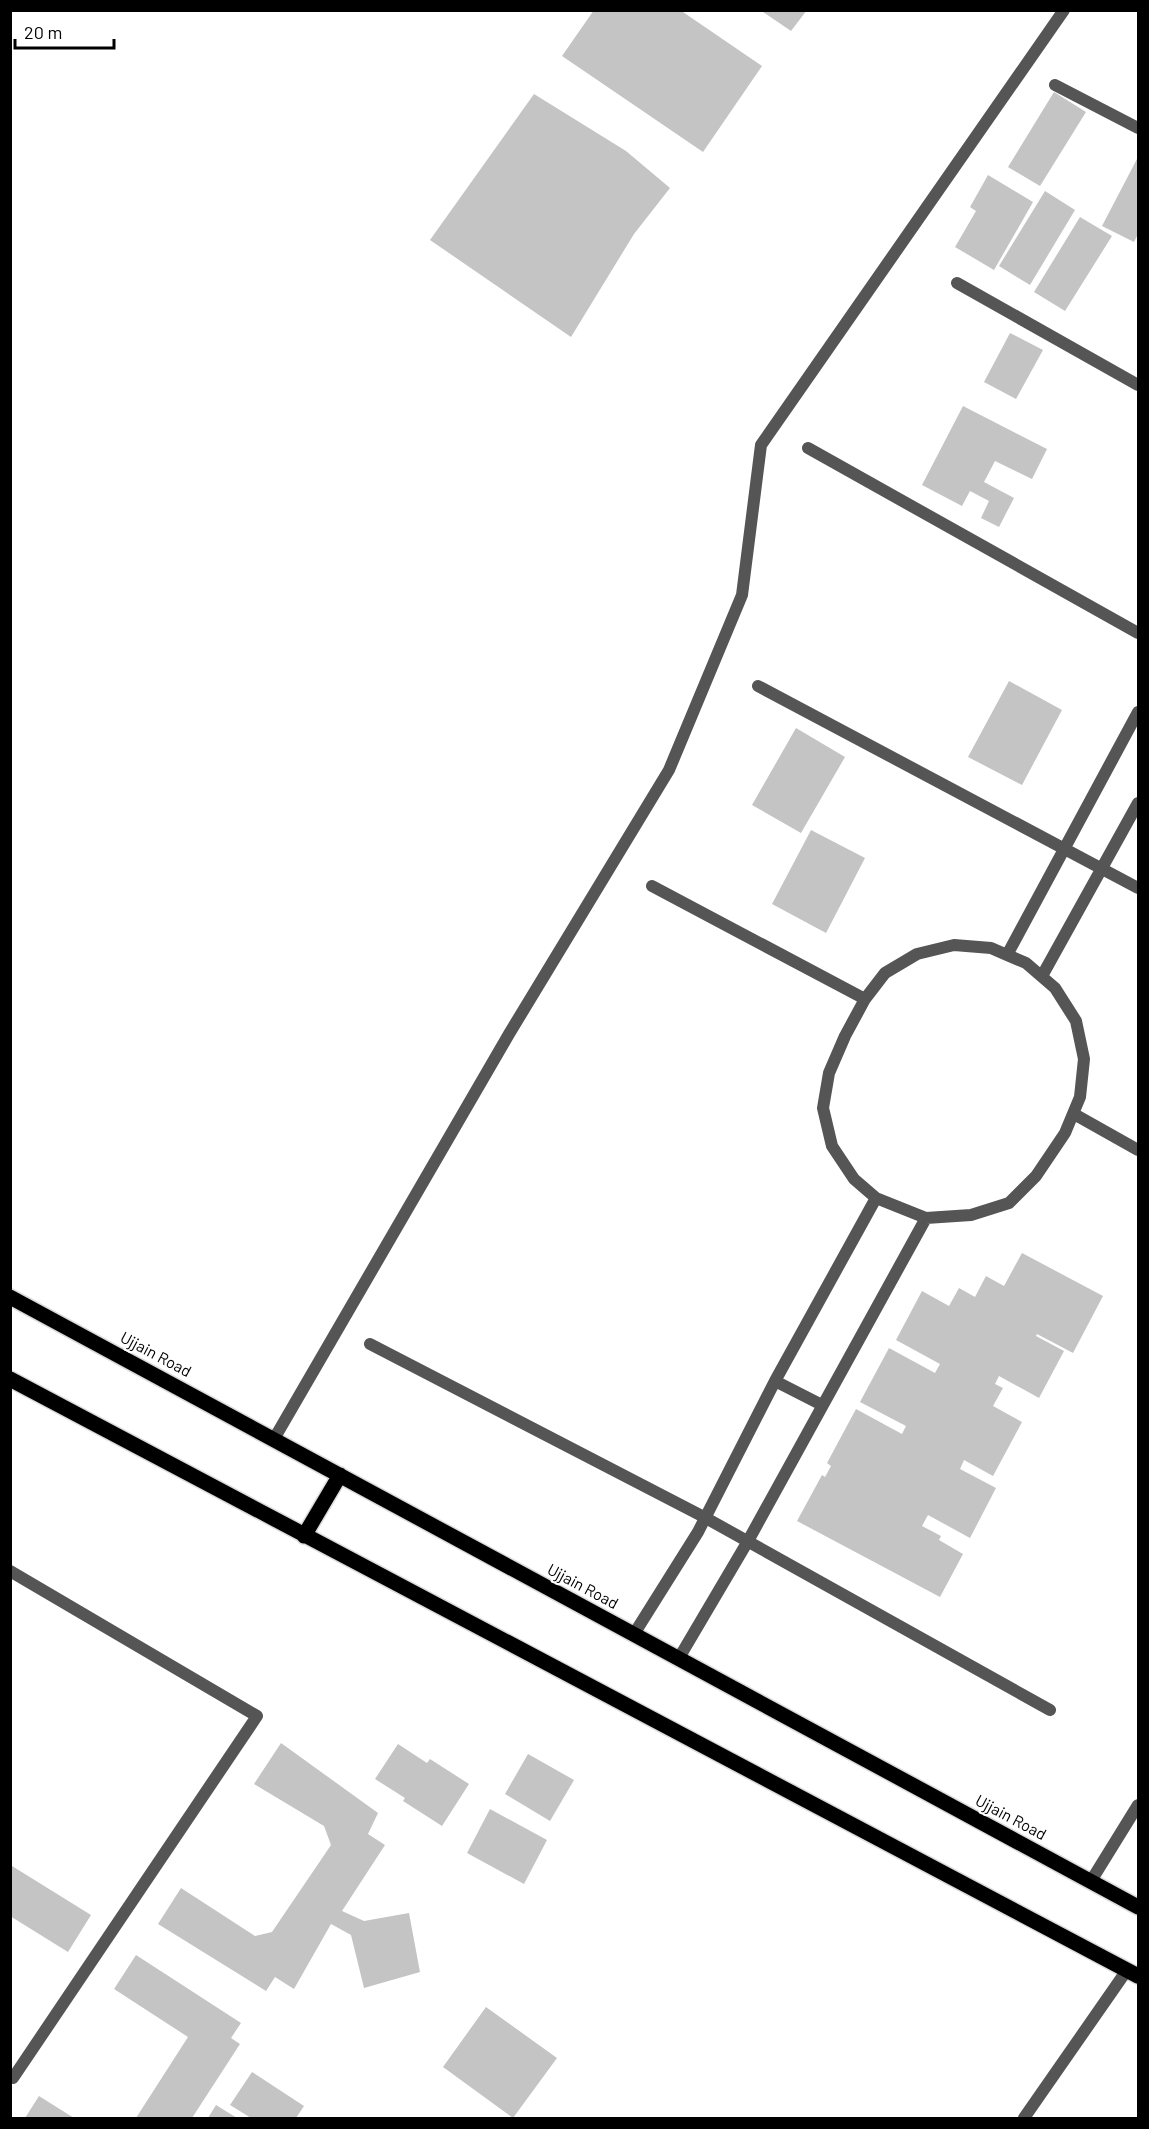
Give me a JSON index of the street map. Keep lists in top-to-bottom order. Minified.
{"streets":{"main road":["Ujjain Road"]},"scale_bar":"20 m"}
